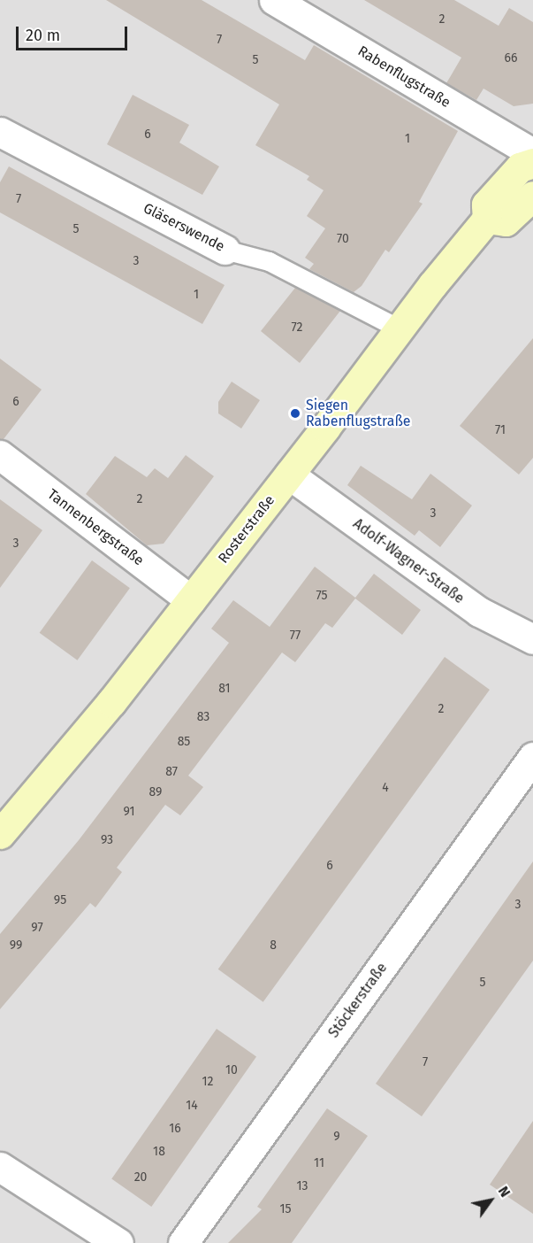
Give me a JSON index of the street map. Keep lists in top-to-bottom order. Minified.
{"streets":{"street":["Rabenflugstraße","Gläserswende","Tannenbergstraße","Rosterstraße","Adolf-Wagner-Straße","Stöckerstraße"]},"crossings":[["Gläserswende","Rosterstraße"],["Tannenbergstraße","Rosterstraße"],["Rosterstraße","Adolf-Wagner-Straße"]],"places":["Siegen Rabenflugstraße"],"house_numbers":["2","7","66","5","6","1","7","5","70","3","1","72","6","71","2","3","3","75","77","81","2","83","85","87","4","89","91","93","6","95","3","97","99","8","5","7","10","12","14","16","9","18","11","20","13","15"],"scale_bar":"20 m","north":"top right"}
